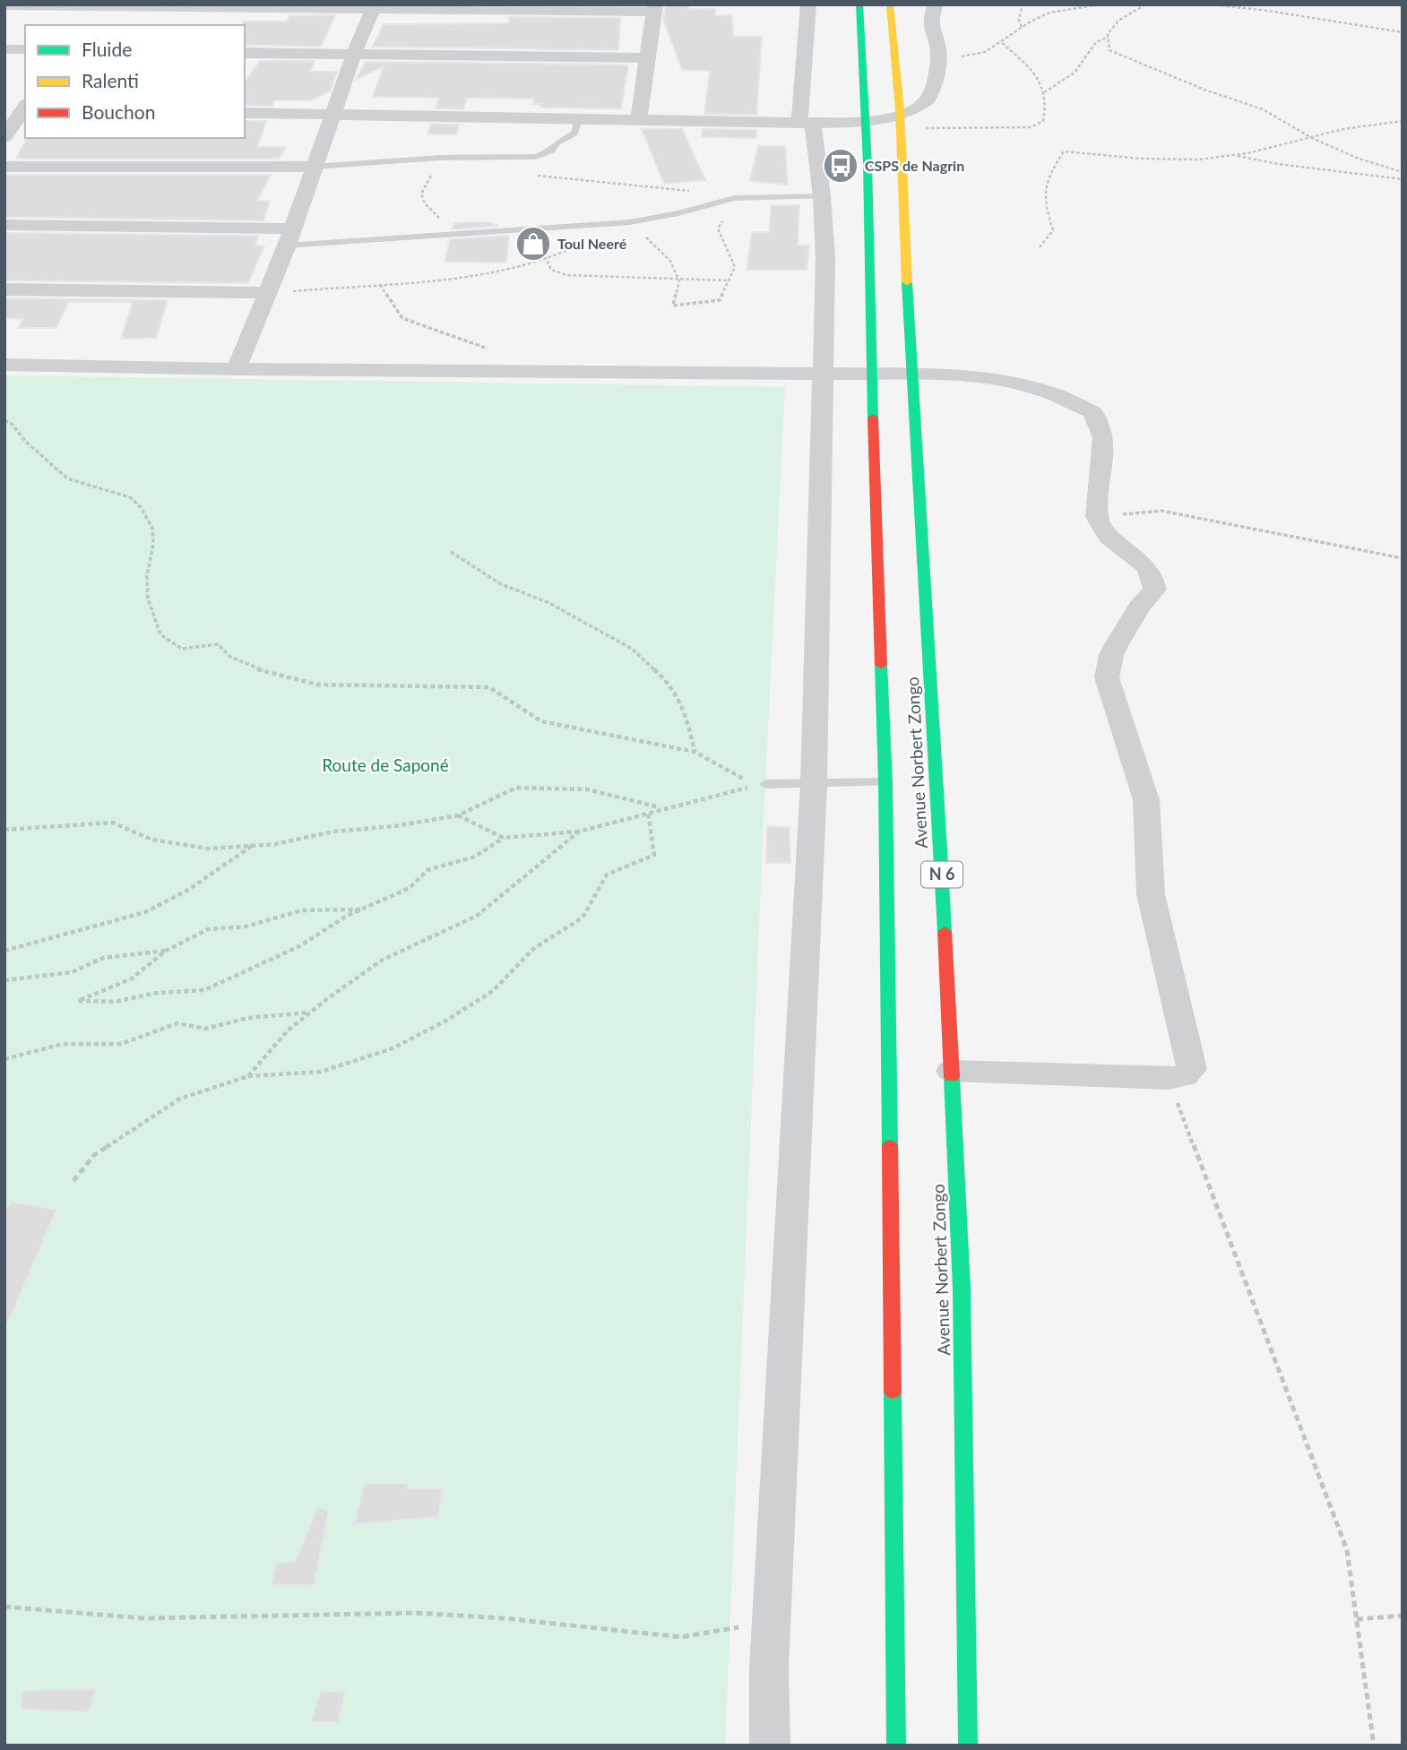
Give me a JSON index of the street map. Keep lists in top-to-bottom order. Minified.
{"streets":{"main road":["Avenue Norbert Zongo","N 6"]},"parks":["Route de Saponé"],"places":{"bus stop":["CSPS de Nagrin"],"shop":["Toul Neeré"]},"legend":["Fluide","Ralenti","Bouchon"]}
